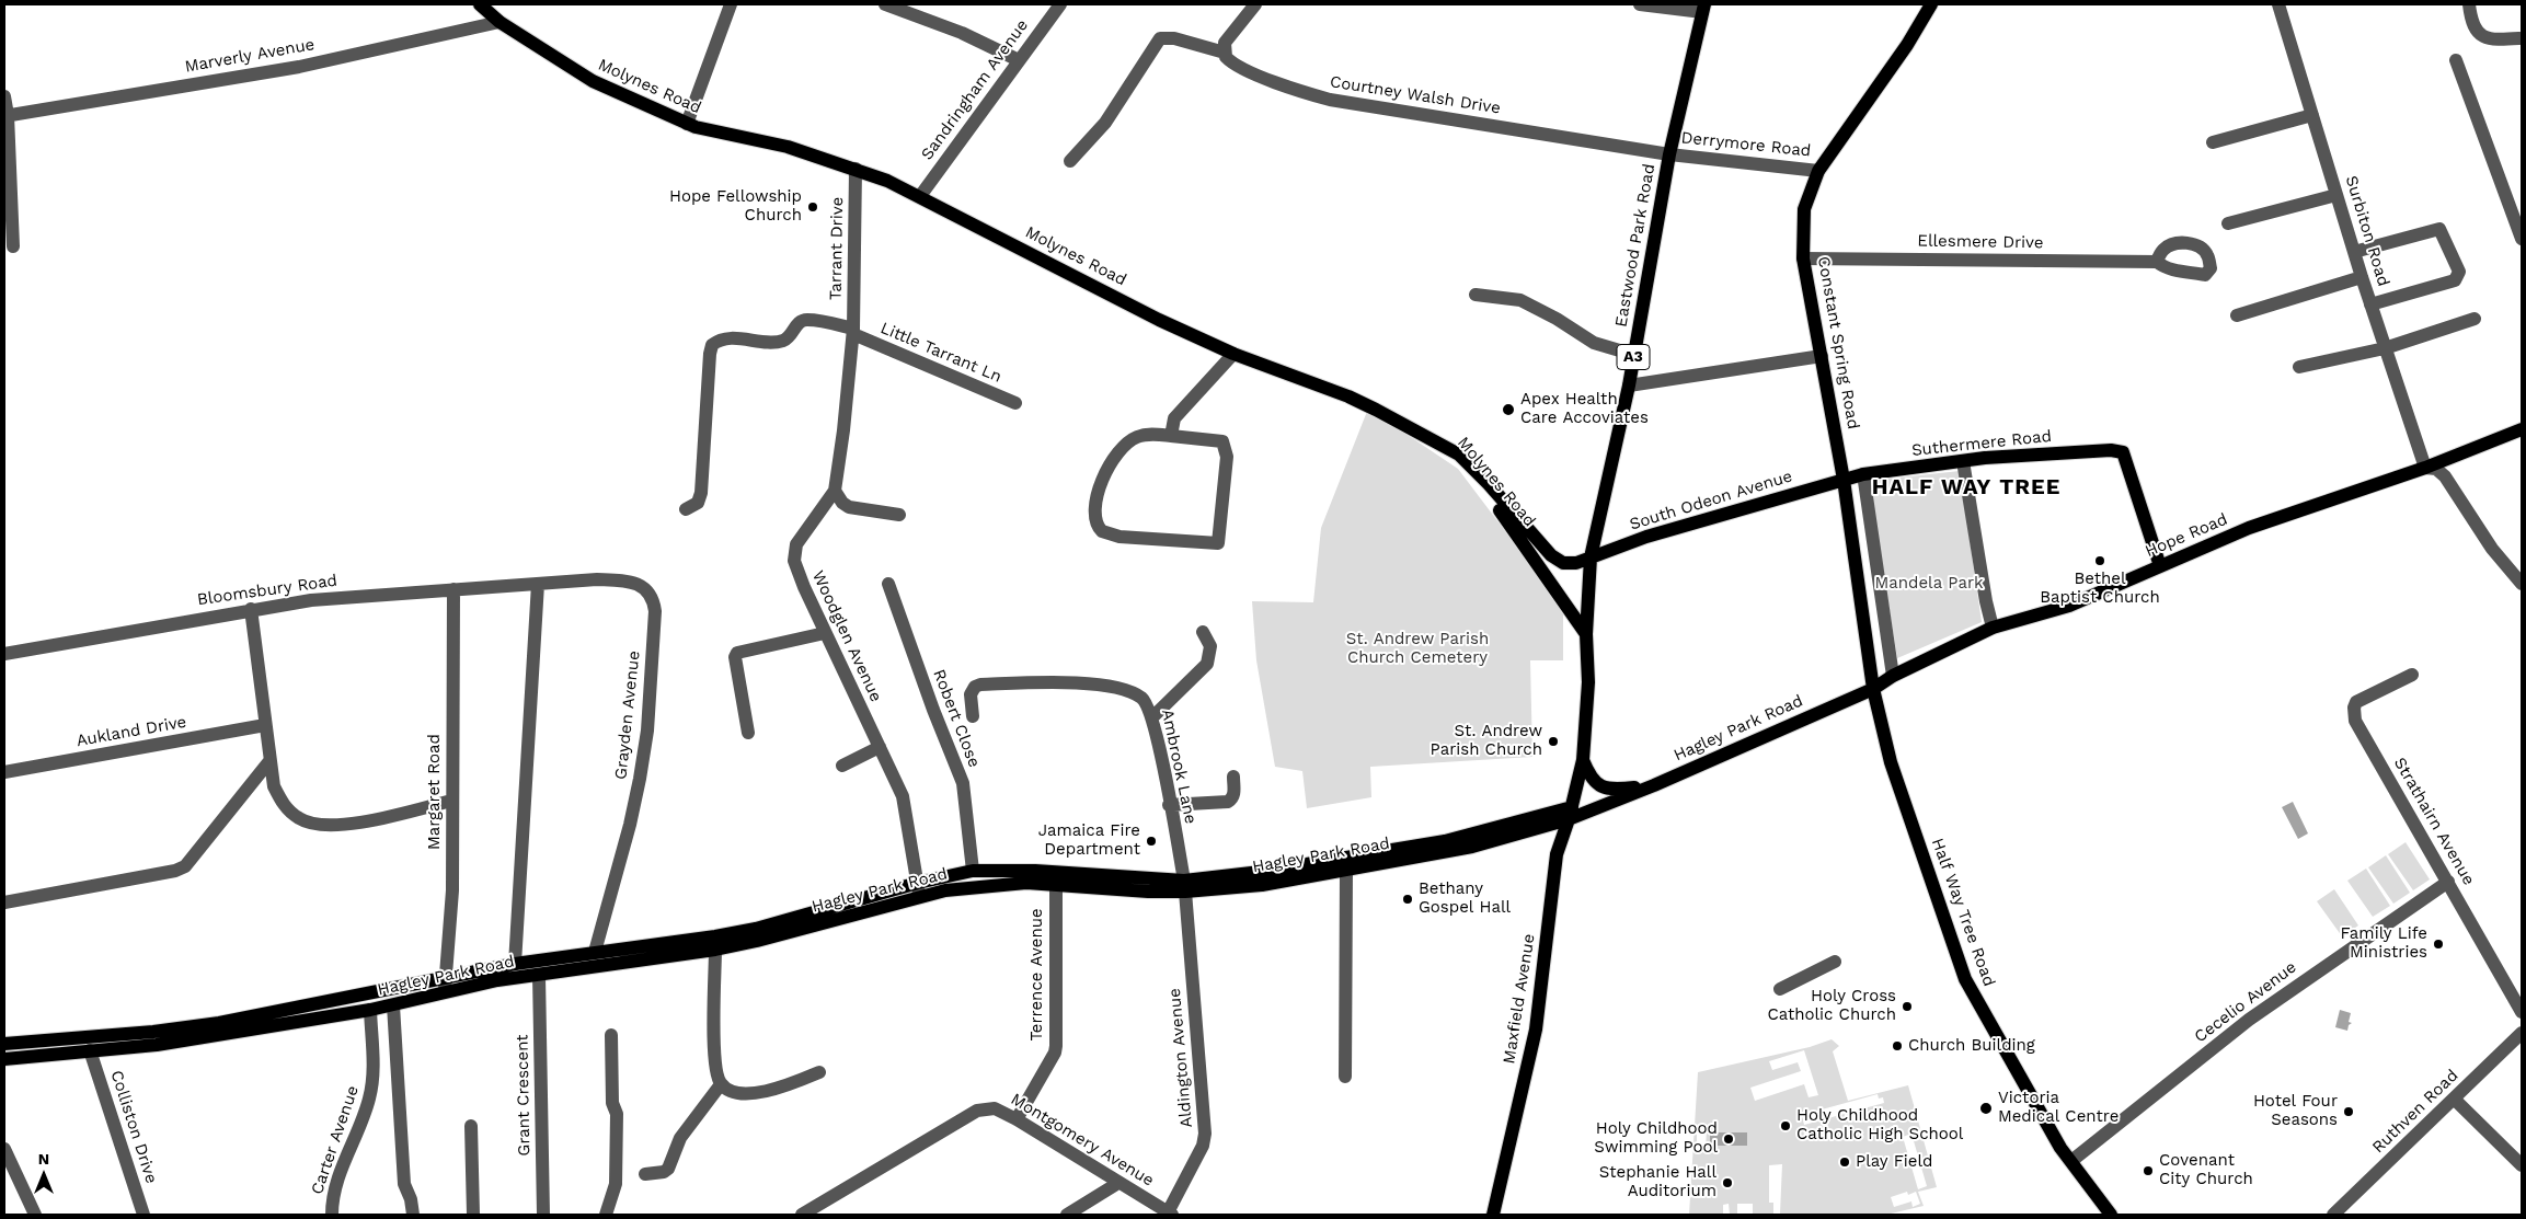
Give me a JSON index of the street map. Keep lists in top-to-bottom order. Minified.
{"streets":{"main road":["Molynes Road","Eastwood Park Road","Constant Spring Road","A3","Suthermere Road","South Odeon Avenue","Hope Road","Hagley Park Road","Half Way Tree Road","Maxfield Avenue"],"street":["Marverly Avenue","Sandringham Avenue","Courtney Walsh Drive","Derrymore Road","Surbiton Road","Ellesmere Drive","Tarrant Drive","Little Tarrant Ln","Bloomsbury Road","Woodglen Avenue","Grayden Avenue","Robert Close","Aukland Drive","Ambrook Lane","Margaret Road","Strathairn Avenue","Terrence Avenue","Cecelio Avenue","Aldington Avenue","Grant Crescent","Ruthven Road","Colliston Drive","Carter Avenue","Montgomery Avenue"]},"crossings":[["Marverly Avenue","Molynes Road"],["Molynes Road","Sandringham Avenue"],["Molynes Road","Eastwood Park Road"],["Molynes Road","Tarrant Drive"],["Molynes Road","South Odeon Avenue"],["Courtney Walsh Drive","Derrymore Road"],["Courtney Walsh Drive","Eastwood Park Road"],["Derrymore Road","Eastwood Park Road"],["Derrymore Road","Constant Spring Road"],["Surbiton Road","Hope Road"],["Ellesmere Drive","Constant Spring Road"],["Eastwood Park Road","South Odeon Avenue"],["Eastwood Park Road","Hagley Park Road"],["Eastwood Park Road","Maxfield Avenue"],["Tarrant Drive","Little Tarrant Ln"],["Tarrant Drive","Woodglen Avenue"],["Constant Spring Road","Suthermere Road"],["Constant Spring Road","South Odeon Avenue"],["Constant Spring Road","Hope Road"],["Constant Spring Road","Hagley Park Road"],["Constant Spring Road","Half Way Tree Road"],["Little Tarrant Ln","Woodglen Avenue"],["Suthermere Road","South Odeon Avenue"],["Suthermere Road","Hope Road"],["Hope Road","Hagley Park Road"],["Hope Road","Half Way Tree Road"],["Bloomsbury Road","Grayden Avenue"],["Bloomsbury Road","Margaret Road"],["Woodglen Avenue","Hagley Park Road"],["Grayden Avenue","Hagley Park Road"],["Robert Close","Hagley Park Road"],["Hagley Park Road","Ambrook Lane"],["Hagley Park Road","Margaret Road"],["Hagley Park Road","Half Way Tree Road"],["Hagley Park Road","Terrence Avenue"],["Hagley Park Road","Maxfield Avenue"],["Hagley Park Road","Aldington Avenue"],["Hagley Park Road","Grant Crescent"],["Hagley Park Road","Colliston Drive"],["Hagley Park Road","Carter Avenue"],["Ambrook Lane","Aldington Avenue"],["Strathairn Avenue","Cecelio Avenue"],["Half Way Tree Road","Cecelio Avenue"],["Terrence Avenue","Montgomery Avenue"],["Aldington Avenue","Montgomery Avenue"]],"districts":["HALF WAY TREE"],"parks":["Mandela Park","St. Andrew Parish Church Cemetery"],"places":["Hope Fellowship Church","Apex Health Care Accoviates","Bethel Baptist Church","St. Andrew Parish Church","Jamaica Fire Department","Bethany Gospel Hall","Family Life Ministries","Holy Cross Catholic Church","Church Building","Victoria Medical Centre","Hotel Four Seasons","Holy Childhood Catholic High School","Holy Childhood Swimming Pool","Play Field","Covenant City Church","Stephanie Hall Auditorium"],"north":"top"}
